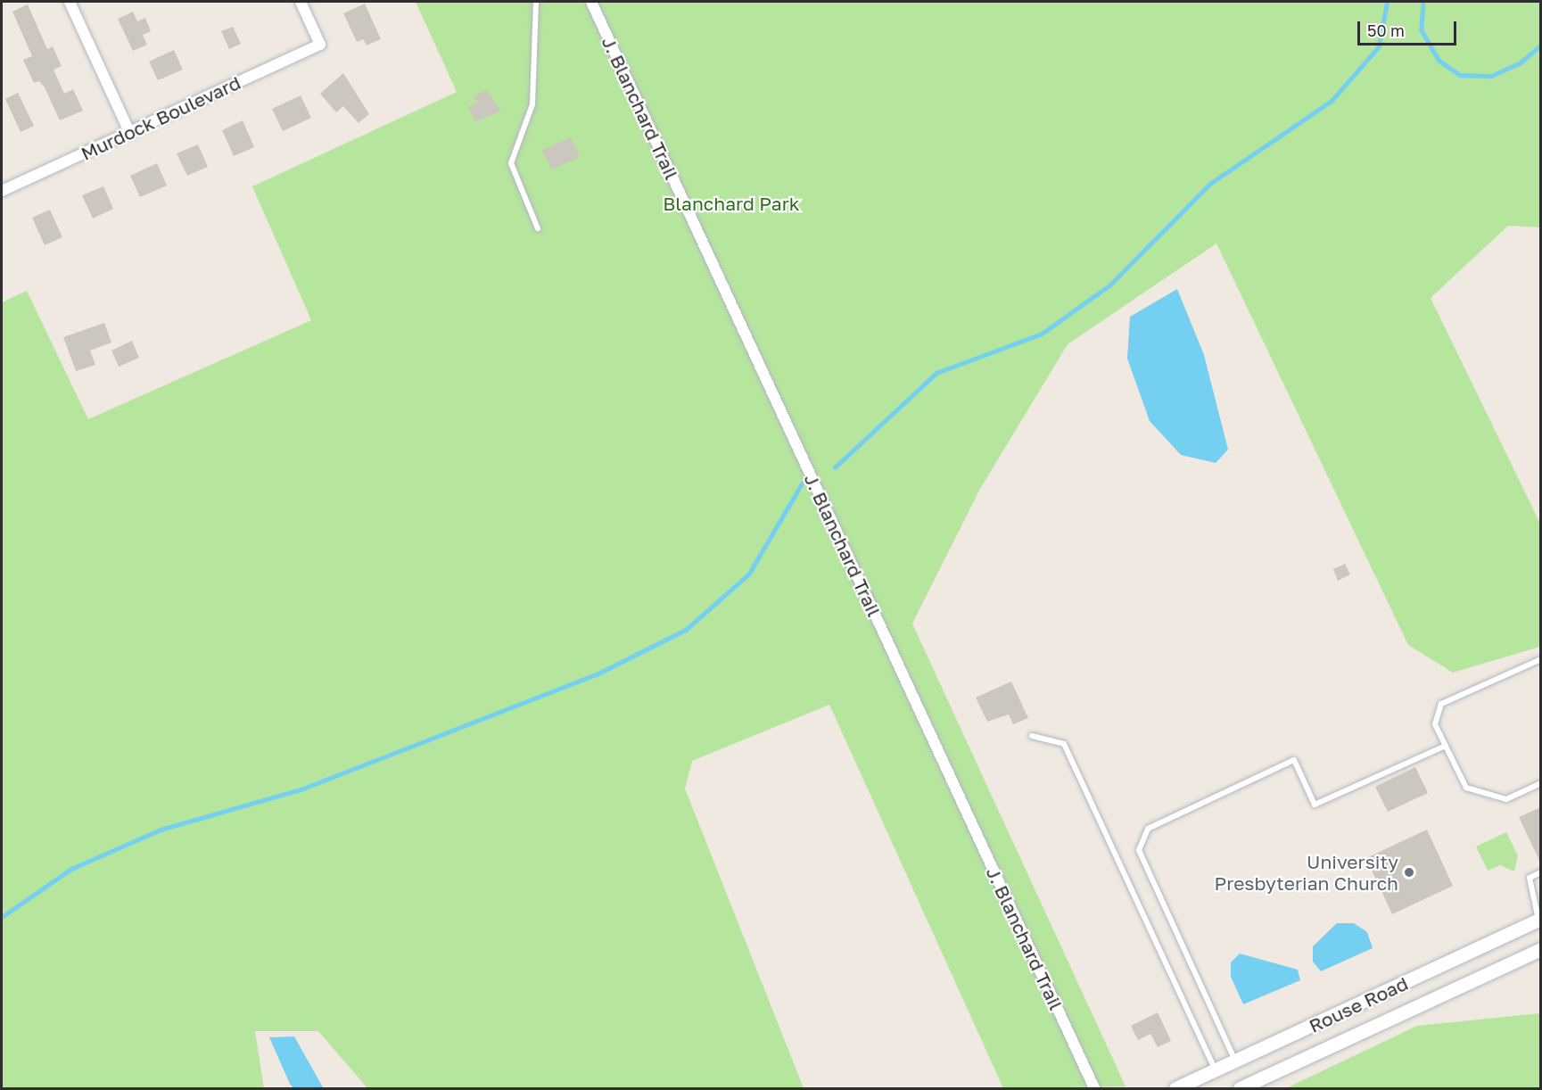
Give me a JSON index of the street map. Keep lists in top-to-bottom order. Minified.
{"streets":{"street":["J. Blanchard Trail","Murdock Boulevard","Rouse Road"]},"parks":["Blanchard Park"],"places":["University Presbyterian Church"],"scale_bar":"50 m"}
